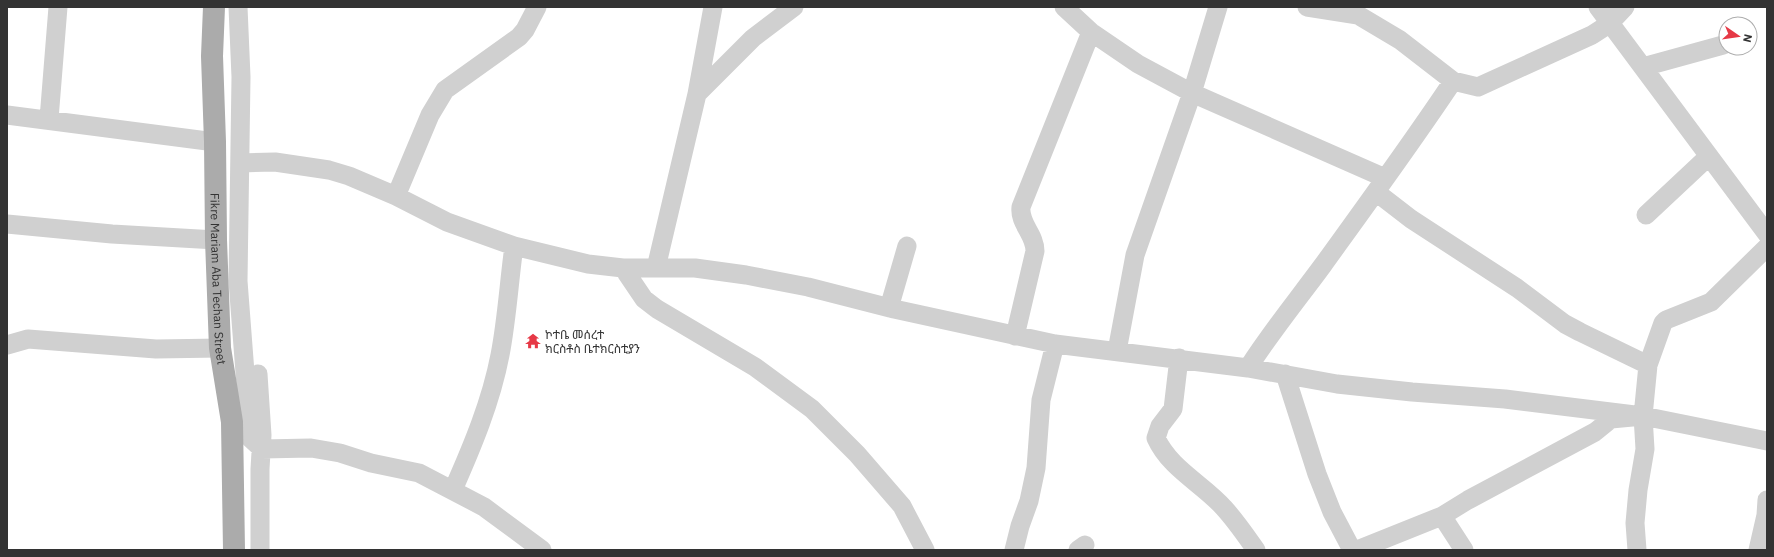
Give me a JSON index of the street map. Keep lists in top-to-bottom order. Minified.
{"streets":{"main road":["Fikre Mariam Aba Techan Street"]},"places":{"temple":["ኮተቤ መሰረተ ክርስቶስ ቤተክርስቲያን"]},"north":"right"}
